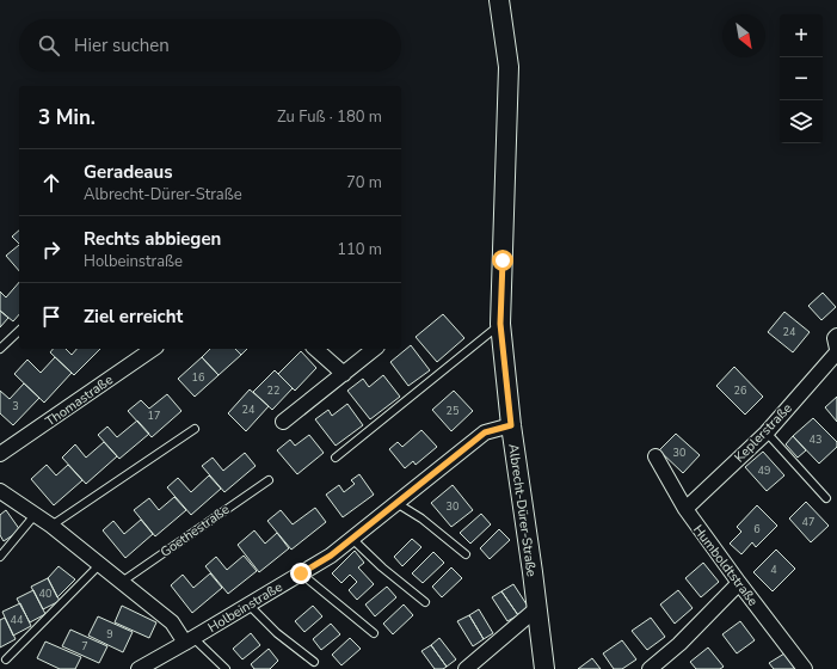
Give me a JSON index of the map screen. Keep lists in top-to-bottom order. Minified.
{"streets":{"street":["Thomastraße","Keplerstraße","Albrecht-Dürer-Straße","Humboldtstraße","Holbeinstraße"],"lane":["Goethestraße"]},"crossings":[["Keplerstraße","Humboldtstraße"],["Albrecht-Dürer-Straße","Holbeinstraße"]],"house_numbers":["24","16","22","26","3","24","25","17","43","30","49","30","47","6","4","40","44","9","7"],"north":"bottom right","page":{"map_buttons":["+","−"],"search":"Hier suchen","heading":["3 Min.","Zu Fuß · 180 m"],"list":[["Geradeaus","Albrecht-Dürer-Straße","70 m"],["Rechts abbiegen","Holbeinstraße","110 m"],"Ziel erreicht"]}}
